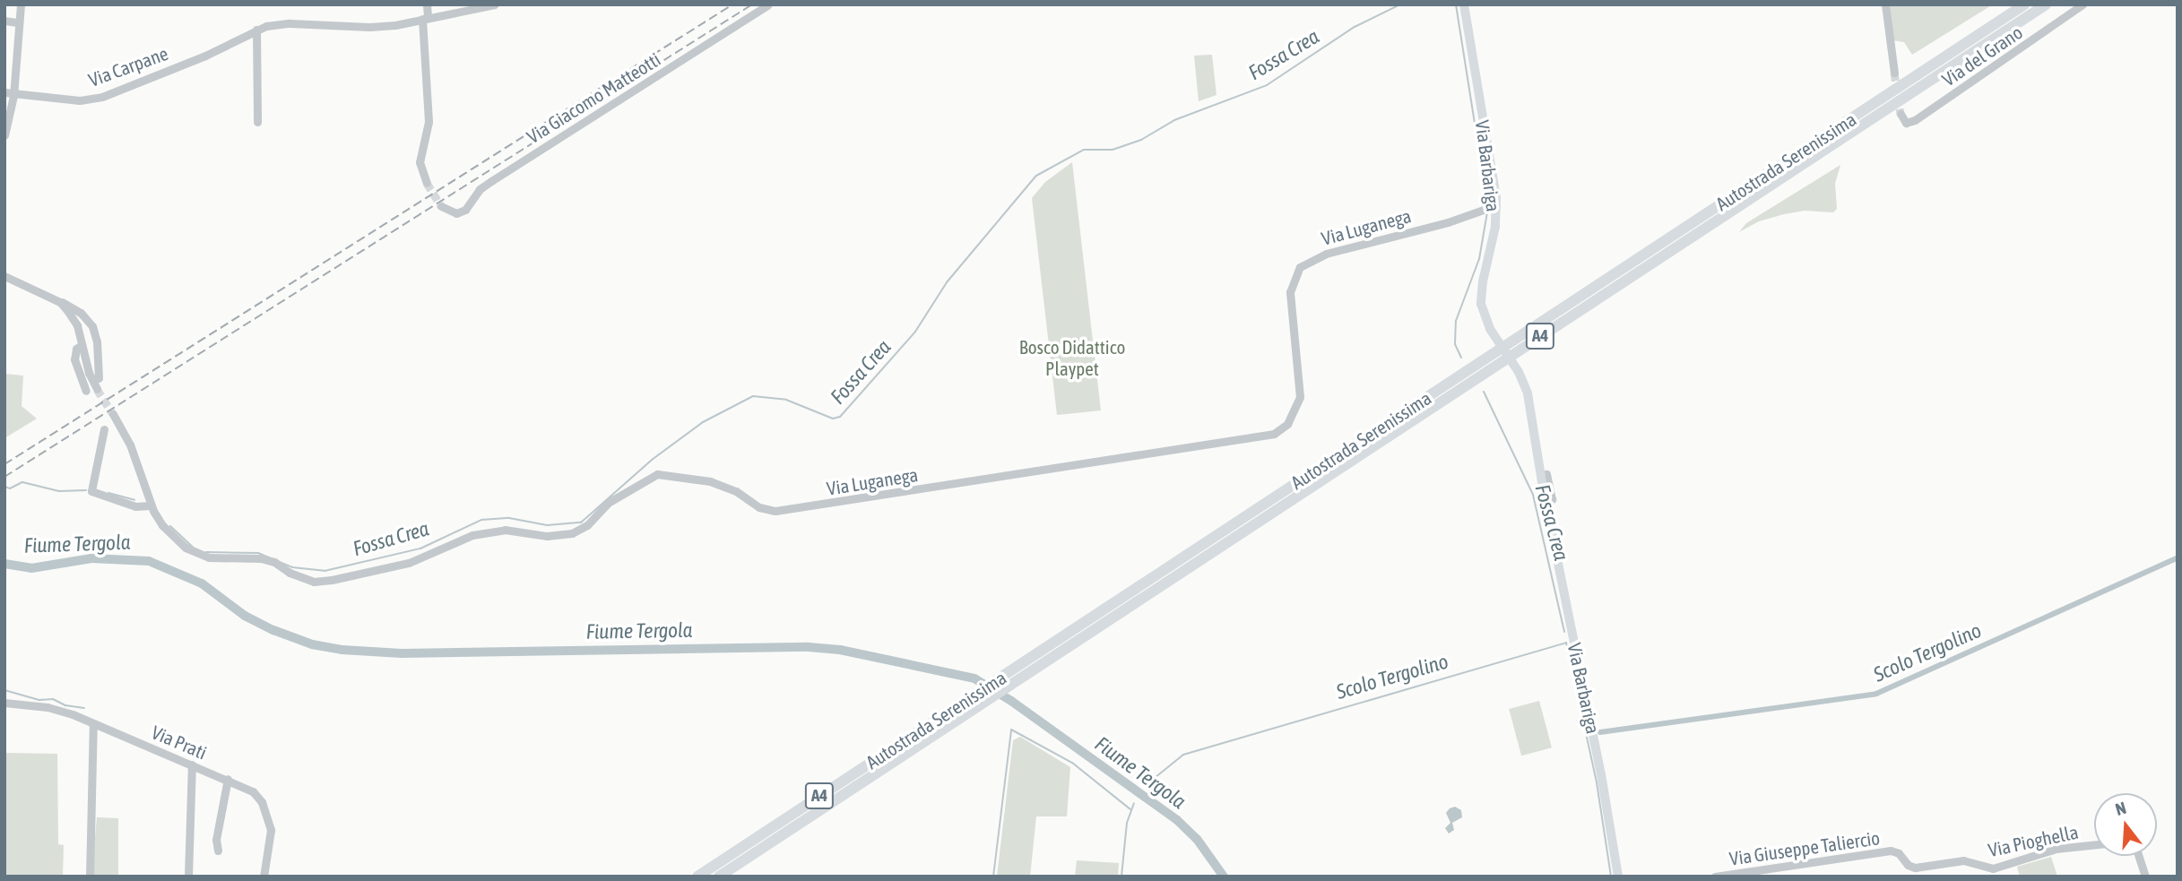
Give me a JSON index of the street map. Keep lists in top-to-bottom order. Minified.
{"streets":{"highway":["Autostrada Serenissima","A4"],"main road":["Via Barbariga"],"street":["Via del Grano","Via Carpane","Via Giacomo Matteotti","Via Luganega","Via Prati","Via Pioghella","Via Giuseppe Taliercio"]},"crossings":[["Via Barbariga","Via Luganega"],["Via Pioghella","Via Giuseppe Taliercio"]],"water":["Fossa Crea","Fiume Tergola","Scolo Tergolino"],"parks":["Bosco Didattico Playpet"],"north":"top"}
